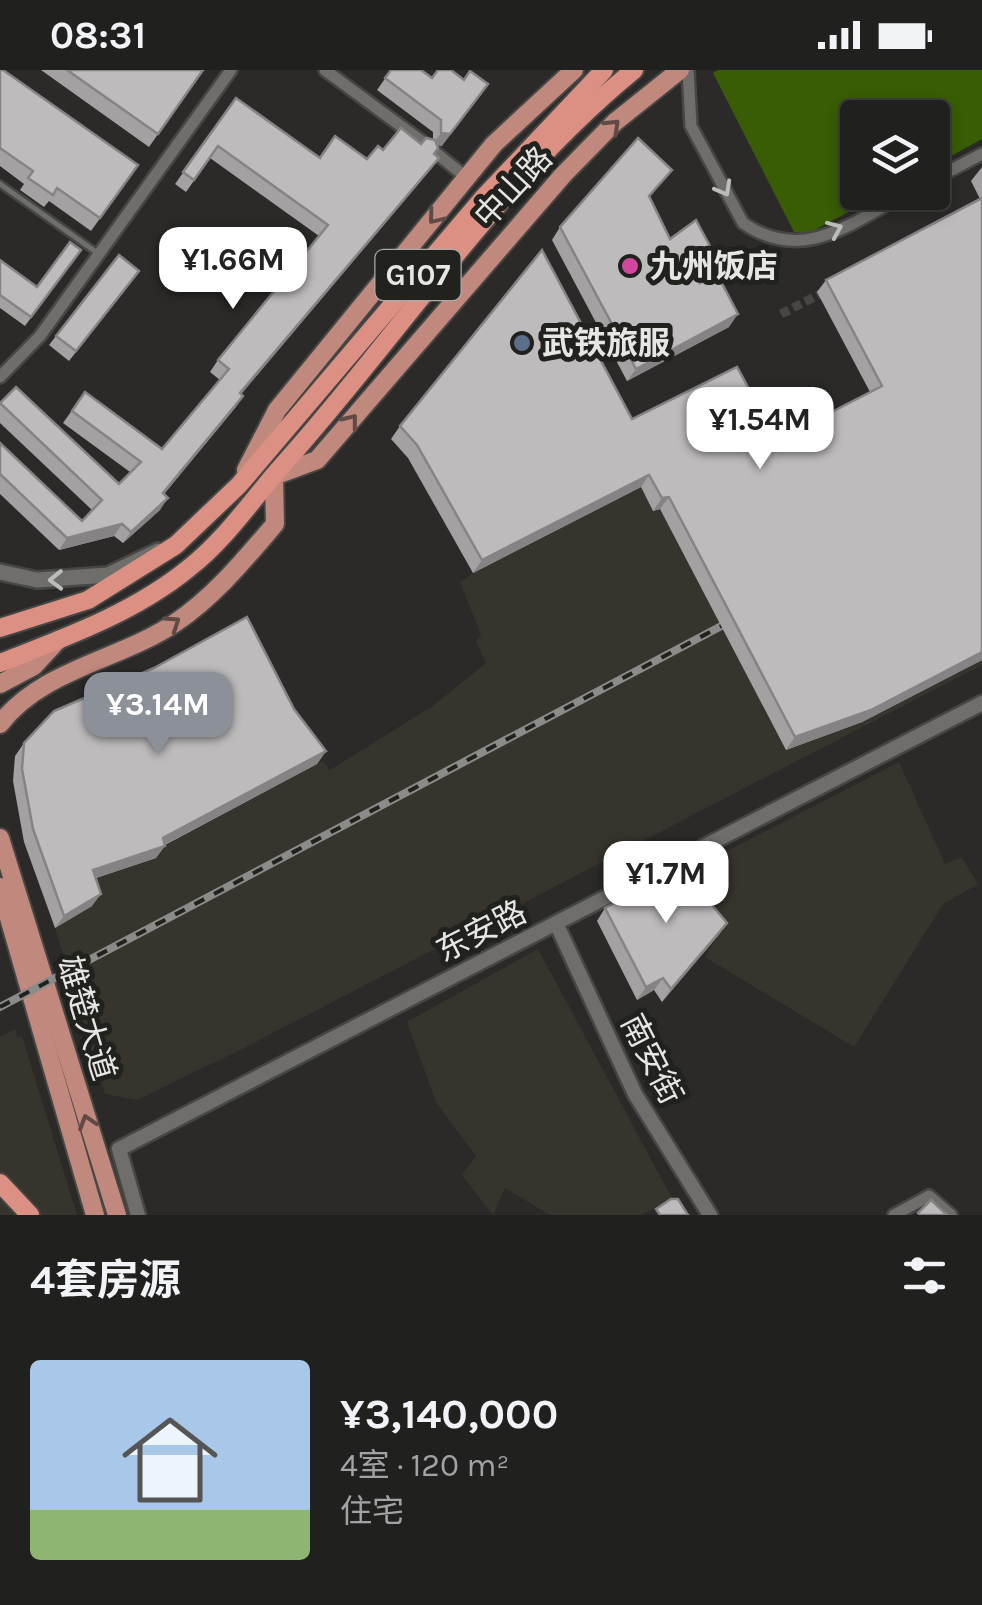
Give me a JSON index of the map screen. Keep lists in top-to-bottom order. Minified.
{"streets":{"highway":["G107"],"main road":["中山路","雄楚大道"],"street":["东安路","南安街"]},"crossings":[["中山路","G107"],["东安路","南安街"]],"places":["九州饭店","武铁旅服"],"page":{"status":"08:31","price":["¥1.66M","¥1.54M","¥3.14M","¥1.7M"],"heading":"4套房源","list":[{"name":"¥3,140,000","note":"4室 · 120 m² · 住宅"}]}}
